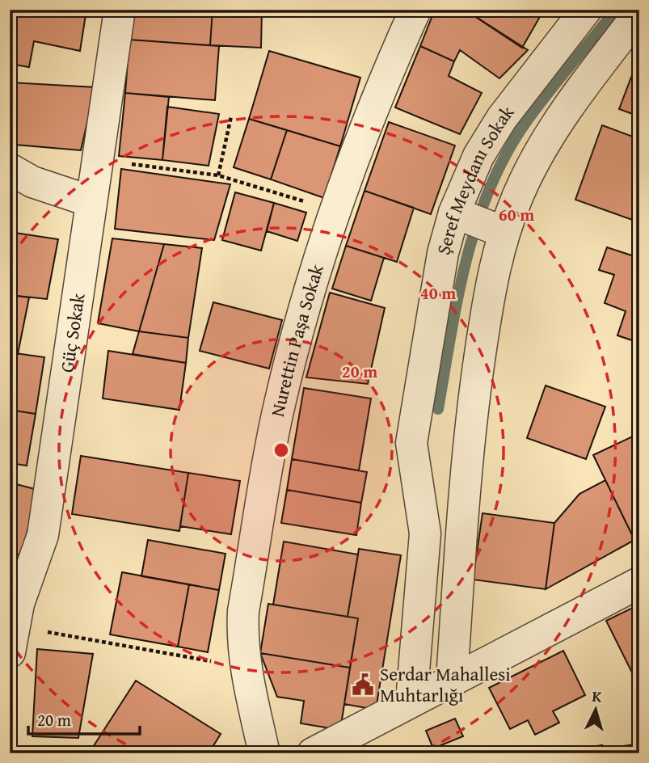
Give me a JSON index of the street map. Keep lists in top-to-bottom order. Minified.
{"streets":{"street":["Şeref Meydanı Sokak","Güç Sokak","Nurettin Paşa Sokak"]},"places":{"public building":["Serdar Mahallesi Muhtarlığı"]},"scale_bar":"20 m","north":"top","rings":["60 m","40 m","20 m"]}
